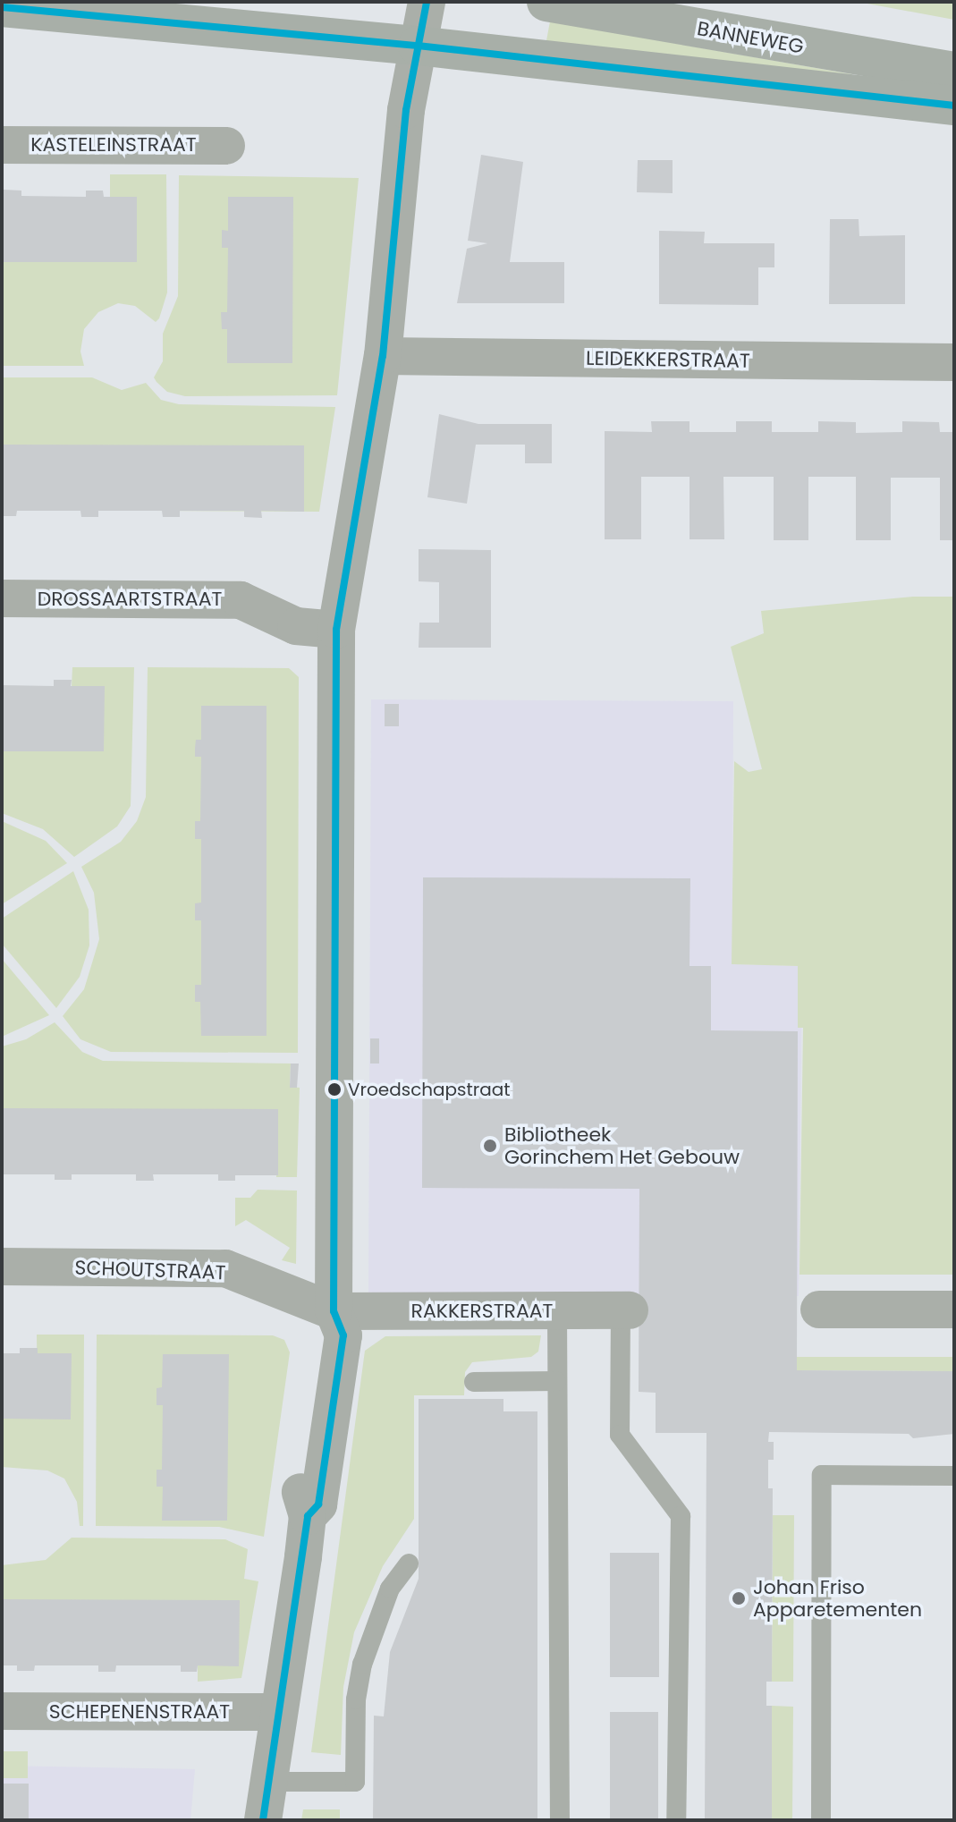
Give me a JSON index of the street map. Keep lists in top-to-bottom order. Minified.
{"streets":{"main road":["BANNEWEG"],"street":["KASTELEINSTRAAT","LEIDEKKERSTRAAT","DROSSAARTSTRAAT","SCHOUTSTRAAT","RAKKERSTRAAT","SCHEPENENSTRAAT"]},"crossings":[["SCHOUTSTRAAT","RAKKERSTRAAT"]],"places":["Vroedschapstraat","Bibliotheek Gorinchem Het Gebouw","Johan Friso Apparetementen"]}
